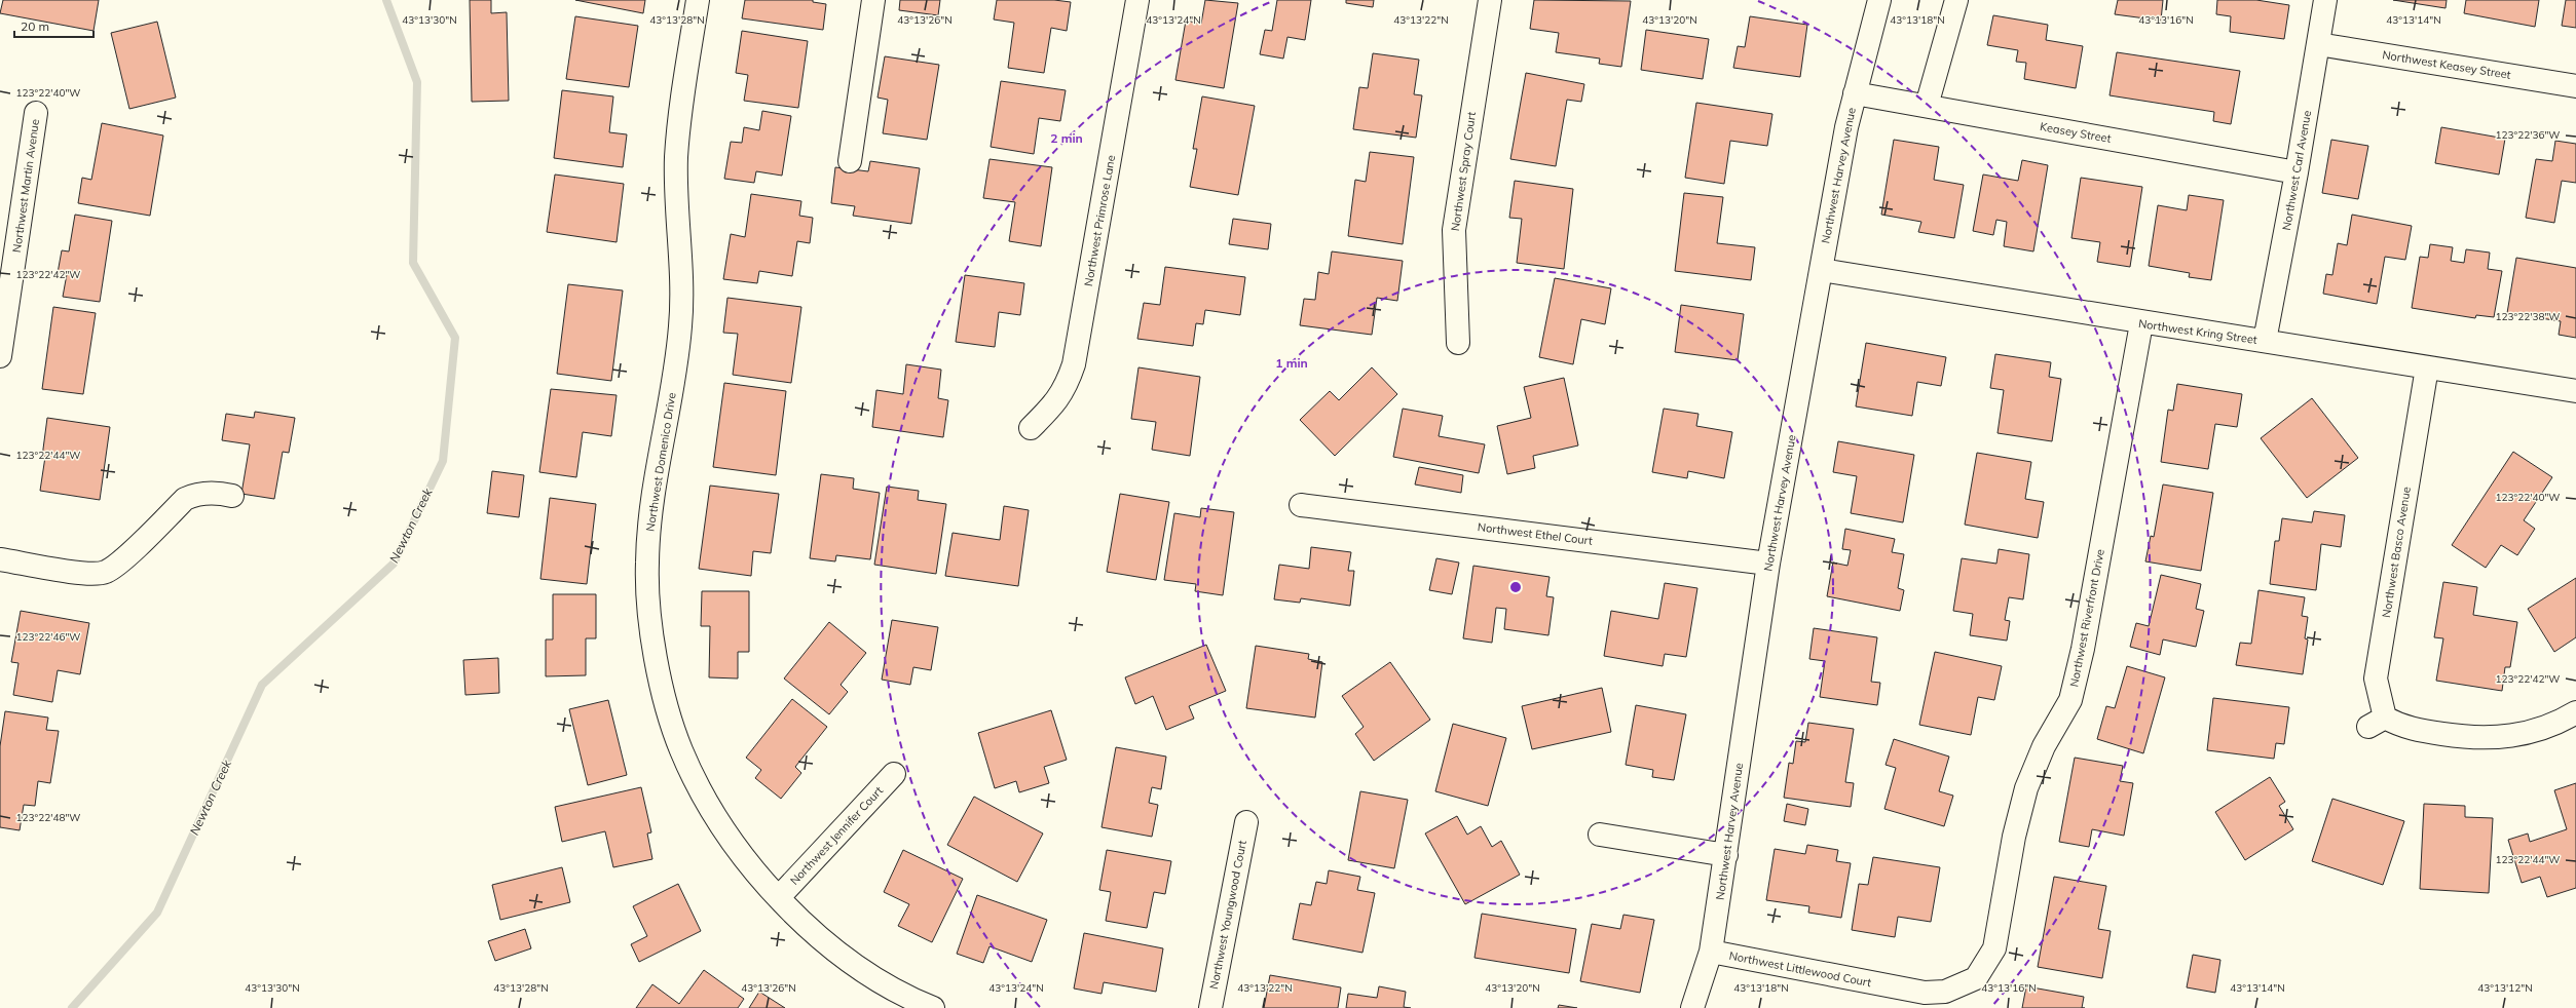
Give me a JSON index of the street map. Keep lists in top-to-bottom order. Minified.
{"streets":{"street":["Northwest Keasey Street","Keasey Street","Northwest Carl Avenue","Northwest Spray Court","Northwest Harvey Avenue","Northwest Martin Avenue","Northwest Primrose Lane","Northwest Kring Street","Northwest Domenico Drive","Northwest Ethel Court","Northwest Basco Avenue","Northwest Riverfront Drive","Northwest Jennifer Court","Northwest Youngwood Court","Northwest Littlewood Court"]},"crossings":[["Northwest Keasey Street","Northwest Carl Avenue"],["Keasey Street","Northwest Carl Avenue"],["Keasey Street","Northwest Harvey Avenue"],["Northwest Carl Avenue","Northwest Kring Street"],["Northwest Harvey Avenue","Northwest Kring Street"],["Northwest Harvey Avenue","Northwest Ethel Court"],["Northwest Harvey Avenue","Northwest Littlewood Court"],["Northwest Kring Street","Northwest Basco Avenue"],["Northwest Kring Street","Northwest Riverfront Drive"],["Northwest Domenico Drive","Northwest Jennifer Court"],["Northwest Riverfront Drive","Northwest Littlewood Court"]],"water":["Newton Creek"],"scale_bar":"20 m","coordinates":["43°13'30\"N","43°13'28\"N","43°13'26\"N","43°13'24\"N","43°13'22\"N","43°13'20\"N","43°13'18\"N","43°13'16\"N","43°13'14\"N","123°22'40\"W","123°22'36\"W","123°22'42\"W","123°22'38\"W","123°22'44\"W","123°22'46\"W","123°22'48\"W","43°13'12\"N"],"rings":["2 min","1 min"]}
